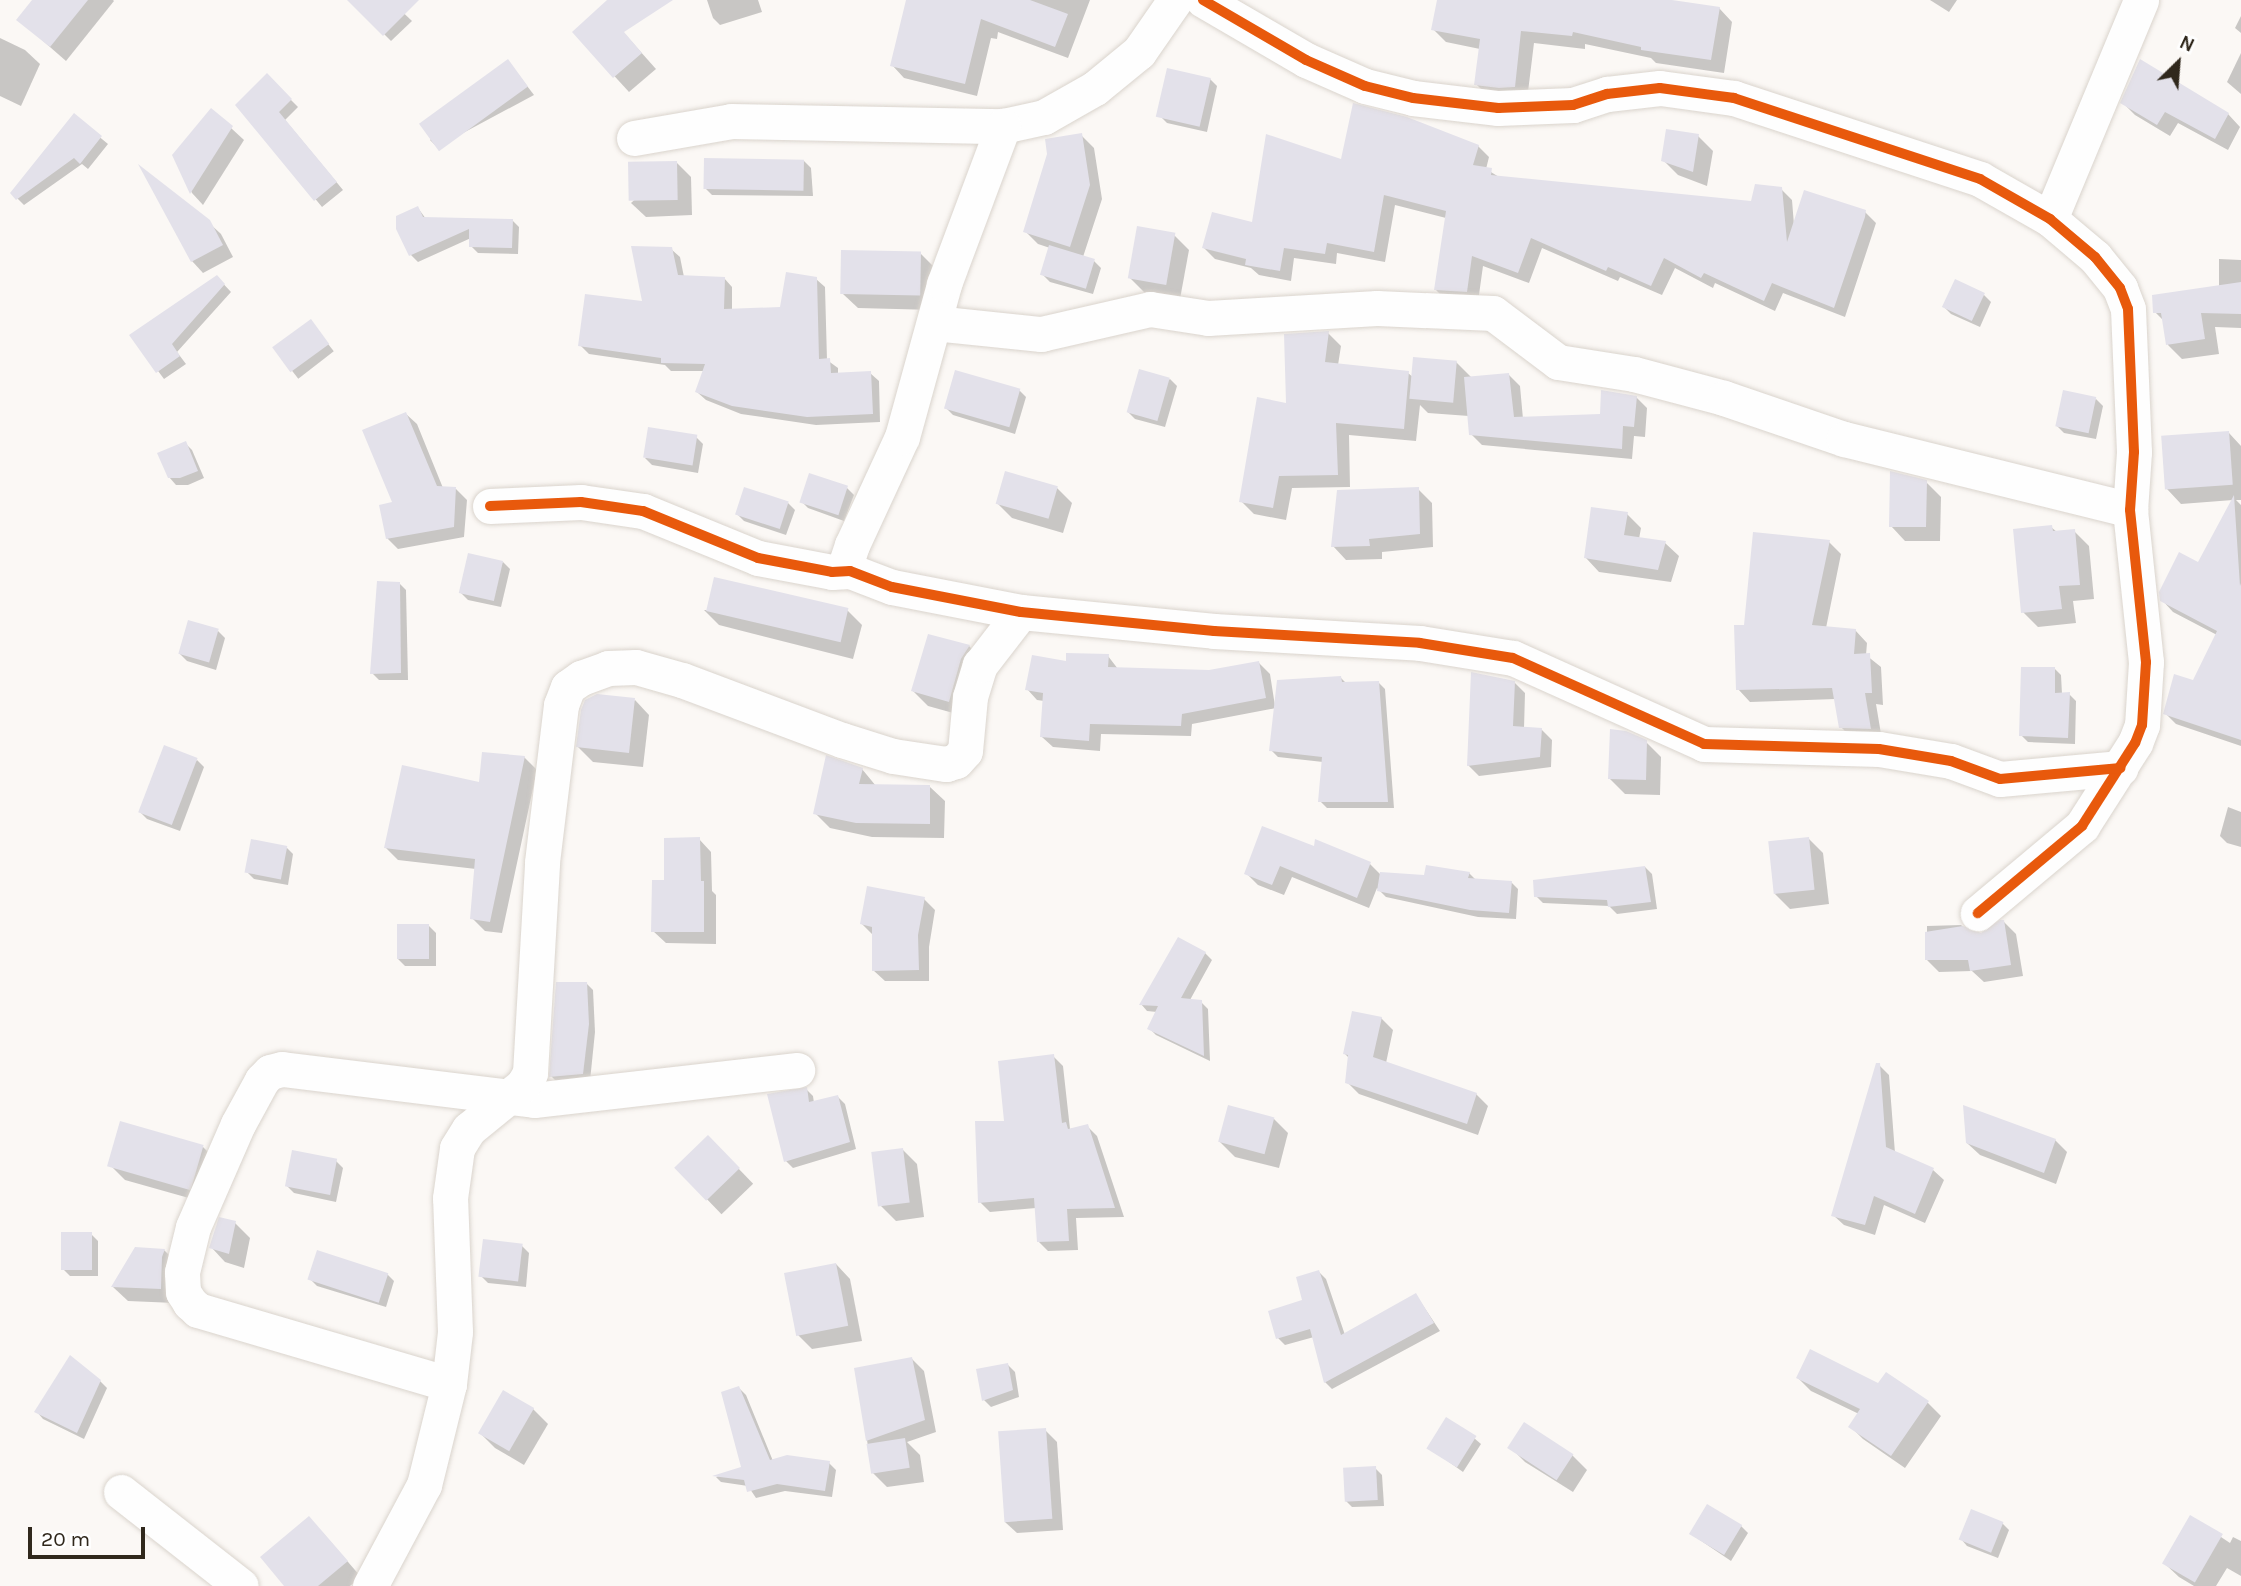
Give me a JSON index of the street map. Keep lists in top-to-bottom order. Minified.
{"scale_bar":"20 m","north":"top right"}
